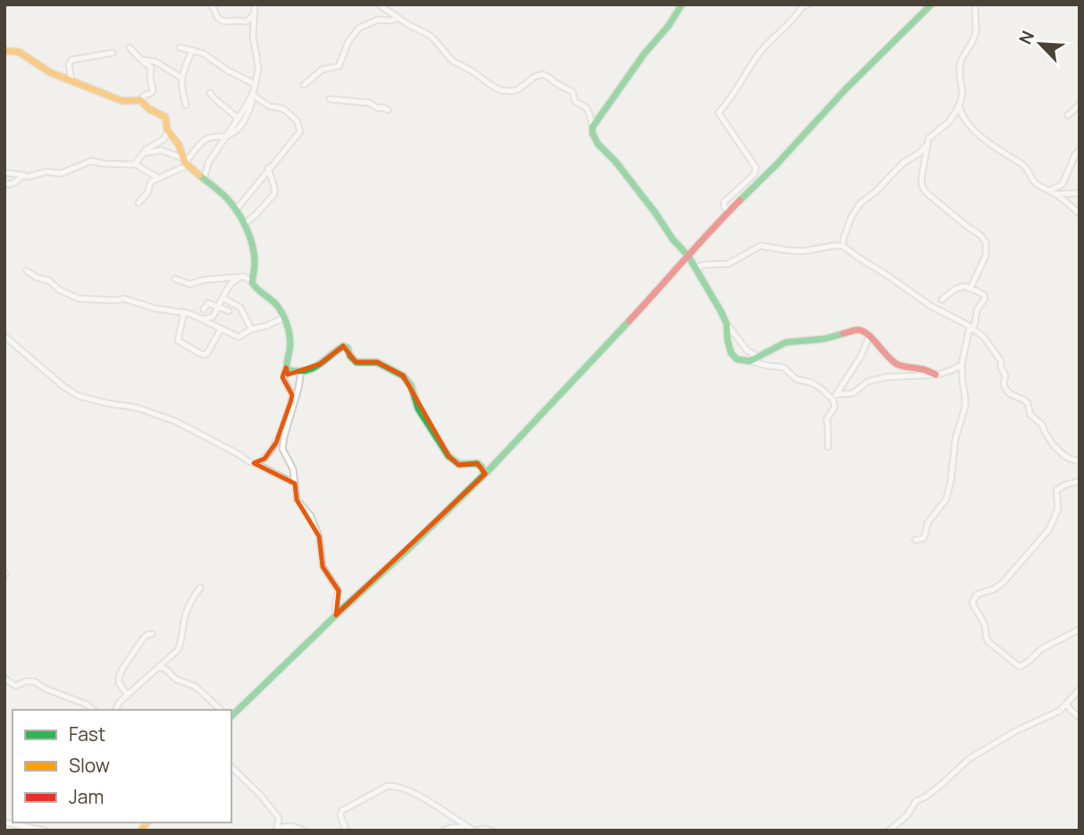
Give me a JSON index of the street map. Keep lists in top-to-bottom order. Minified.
{"legend":["Fast","Slow","Jam"],"north":"top left"}
